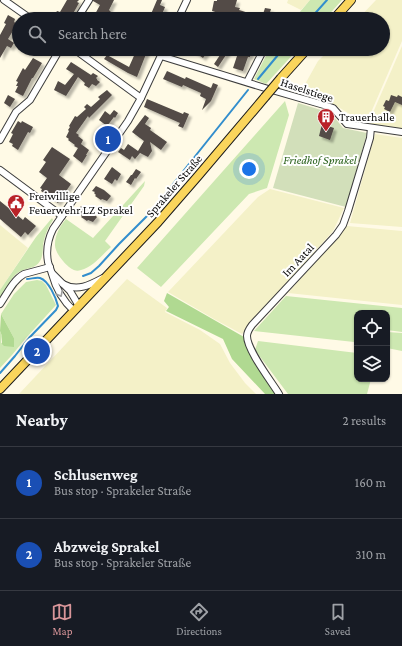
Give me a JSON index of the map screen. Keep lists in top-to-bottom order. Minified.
{"streets":{"main road":["Sprakeler Straße"],"street":["Haselstiege","Im Aatal"]},"crossings":[["Haselstiege","Im Aatal"]],"parks":["Friedhof Sprakel"],"places":{"building":["Trauerhalle"],"public building":["Freiwillige Feuerwehr LZ Sprakel"]},"page":{"search":"Search here","pins":["1","2"],"heading":["Nearby","2 results"],"list":[{"mark":"1","name":"Schlusenweg","note":"Bus stop · Sprakeler Straße","value":"160 m"},{"mark":"2","name":"Abzweig Sprakel","note":"Bus stop · Sprakeler Straße","value":"310 m"}],"nav":["Map","Directions","Saved"]}}
